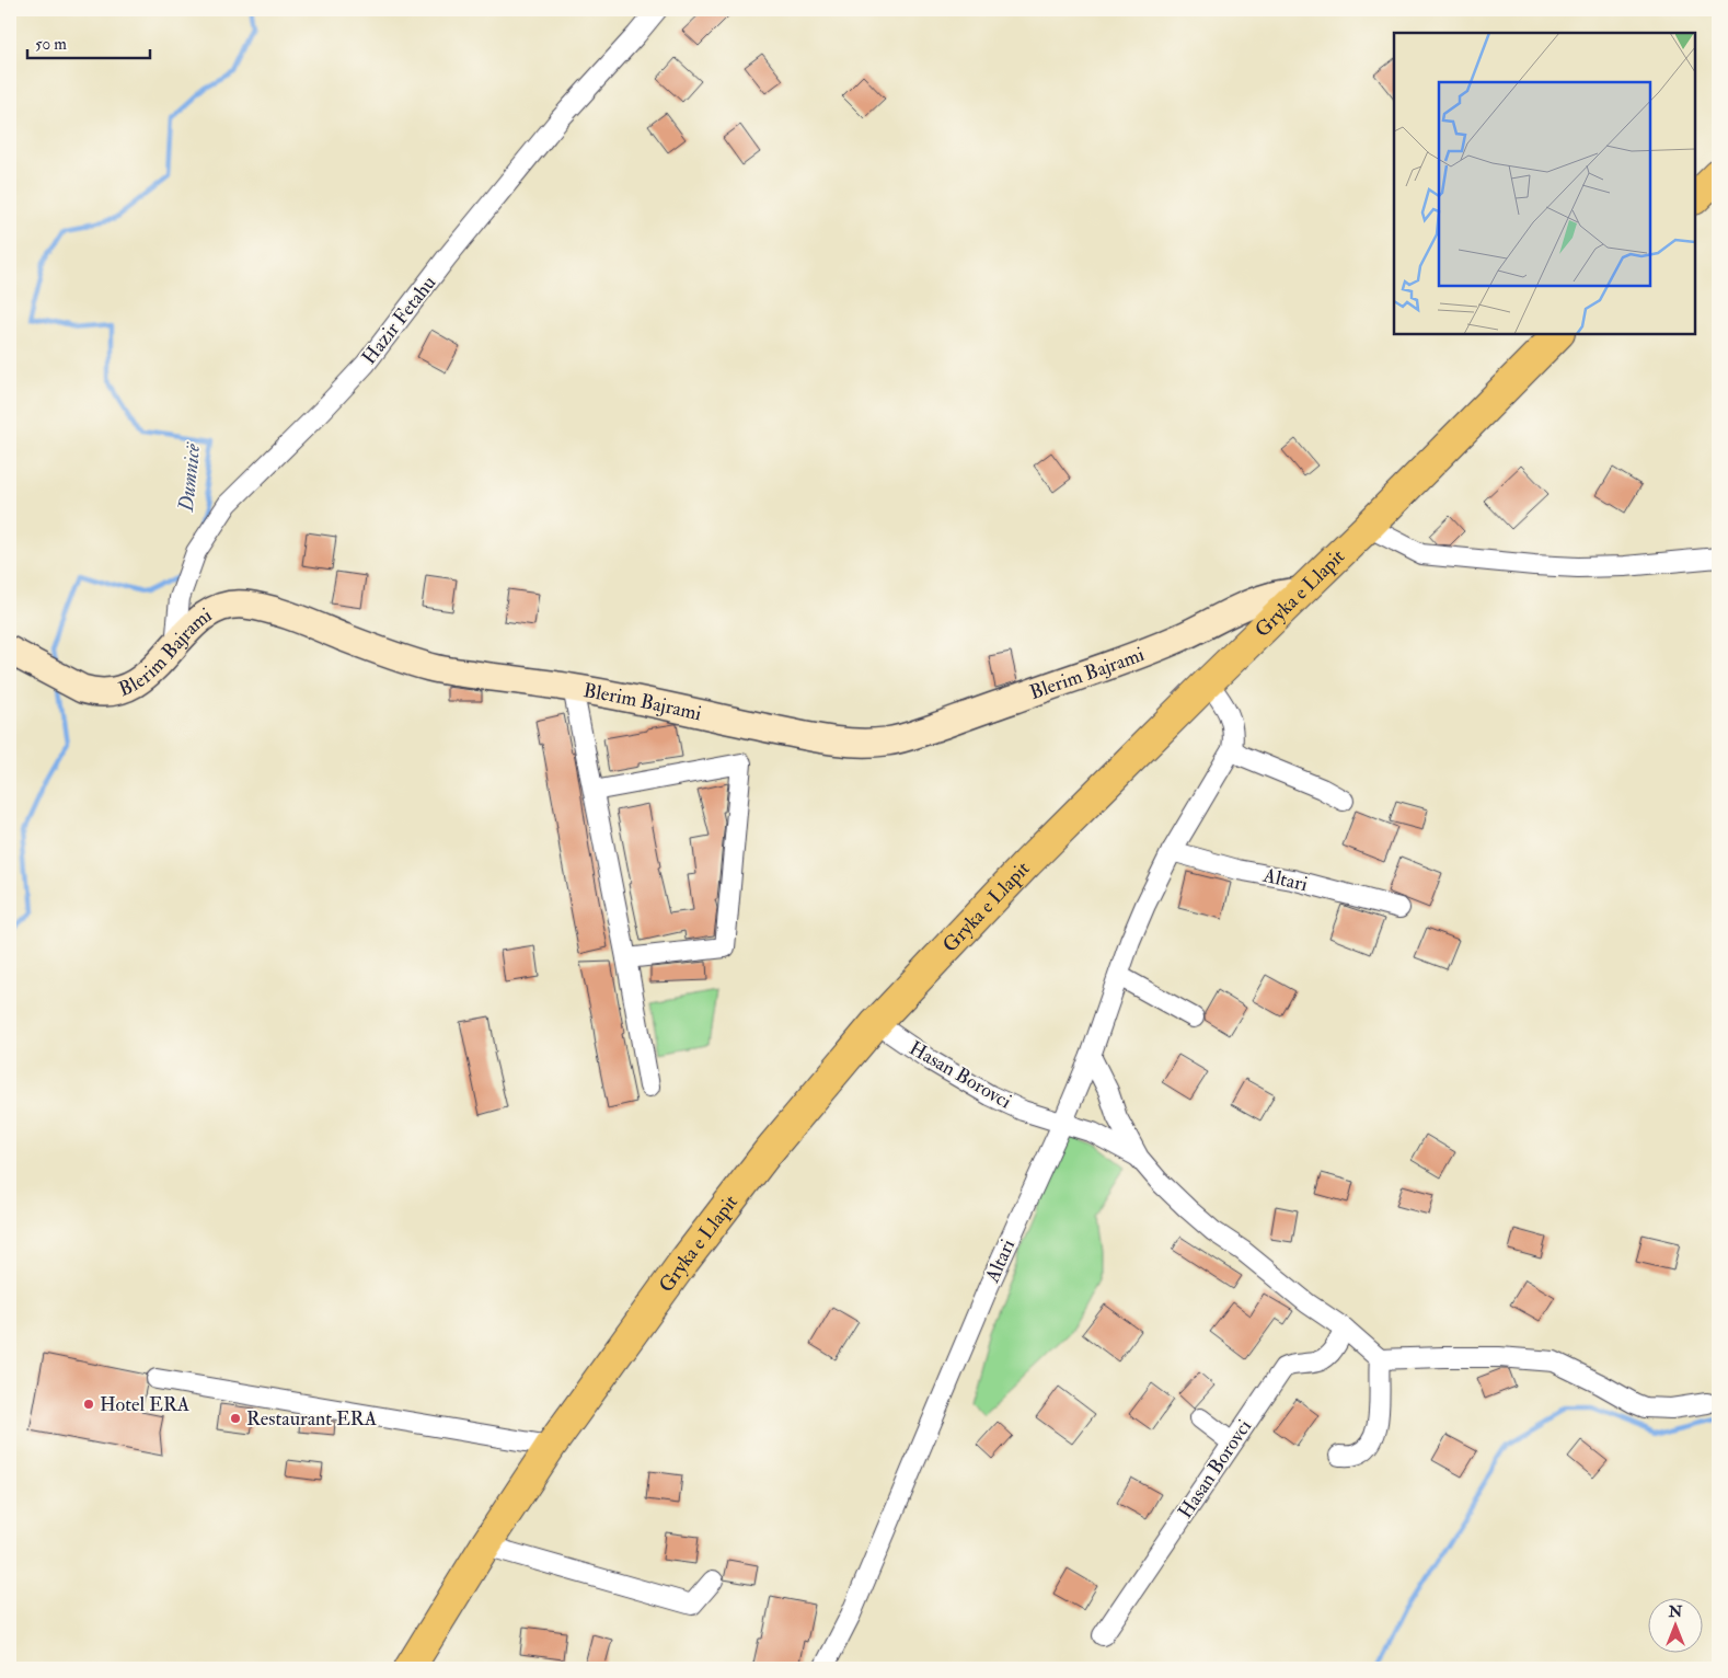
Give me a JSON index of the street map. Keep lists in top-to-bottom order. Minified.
{"streets":{"main road":["Gryka e Llapit"],"street":["Hazir Fetahu","Blerim Bajrami","Altari","Hasan Borovci"]},"crossings":[["Hazir Fetahu","Blerim Bajrami"],["Gryka e Llapit","Blerim Bajrami"],["Gryka e Llapit","Hasan Borovci"],["Altari","Hasan Borovci"]],"water":["Dumnicë"],"places":["Hotel ERA","Restaurant ERA"],"scale_bar":"50 m","north":"top"}
